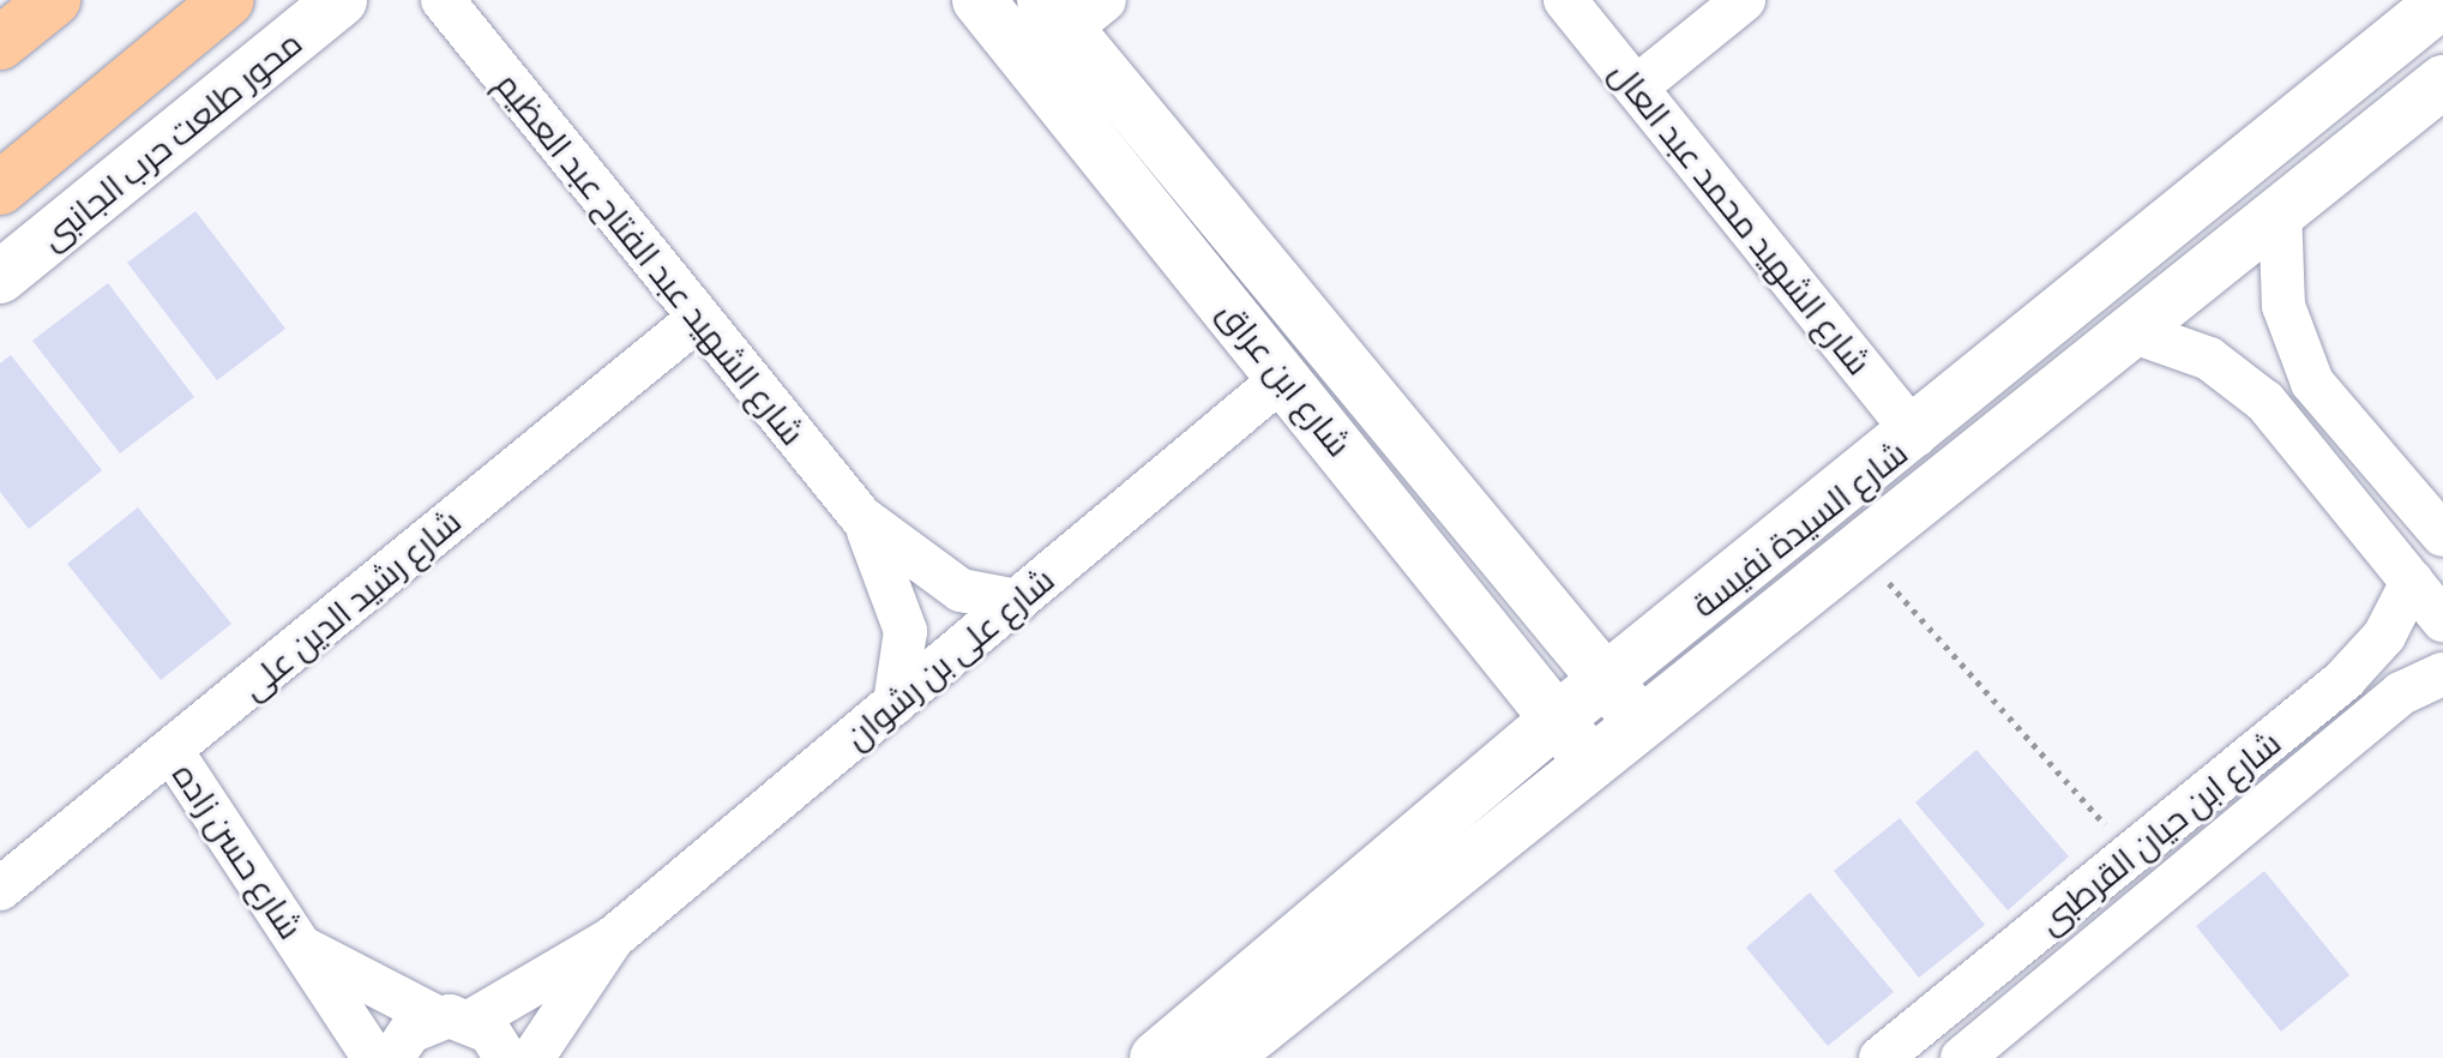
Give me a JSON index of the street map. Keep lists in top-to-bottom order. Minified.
{"streets":{"street":["محور طلعت حرب الجانبى","شارع الشهيد محمد عبد العال","شارع الشهيد عبد الفتاح عبد العظيم","شارع ابن عراق","شارع السيدة نفيسة","شارع رشيد الدين على","شارع على بن رشوان","شارع ابن حيان القرطبى","شارع حسن زاده"]},"crossings":[["شارع الشهيد محمد عبد العال","شارع السيدة نفيسة"],["شارع الشهيد عبد الفتاح عبد العظيم","شارع رشيد الدين على"],["شارع الشهيد عبد الفتاح عبد العظيم","شارع على بن رشوان"],["شارع ابن عراق","شارع السيدة نفيسة"],["شارع ابن عراق","شارع على بن رشوان"],["شارع رشيد الدين على","شارع حسن زاده"],["شارع على بن رشوان","شارع حسن زاده"]]}
